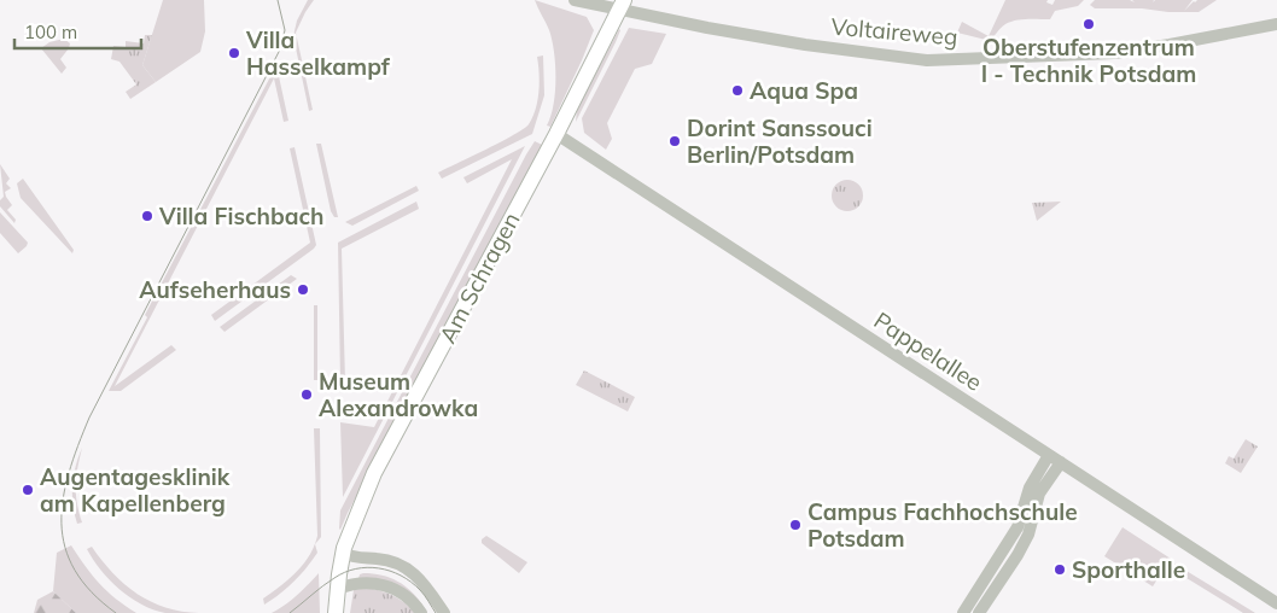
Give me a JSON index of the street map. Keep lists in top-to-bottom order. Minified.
{"streets":{"main road":["Am Schragen"],"street":["Voltaireweg","Pappelallee"]},"crossings":[["Voltaireweg","Am Schragen"],["Am Schragen","Pappelallee"]],"places":["Oberstufenzentrum I - Technik Potsdam","Villa Hasselkampf","Aqua Spa","Dorint Sanssouci Berlin/Potsdam","Villa Fischbach","Aufseherhaus","Museum Alexandrowka","Augentagesklinik am Kapellenberg","Campus Fachhochschule Potsdam","Sporthalle"],"scale_bar":"100 m"}
